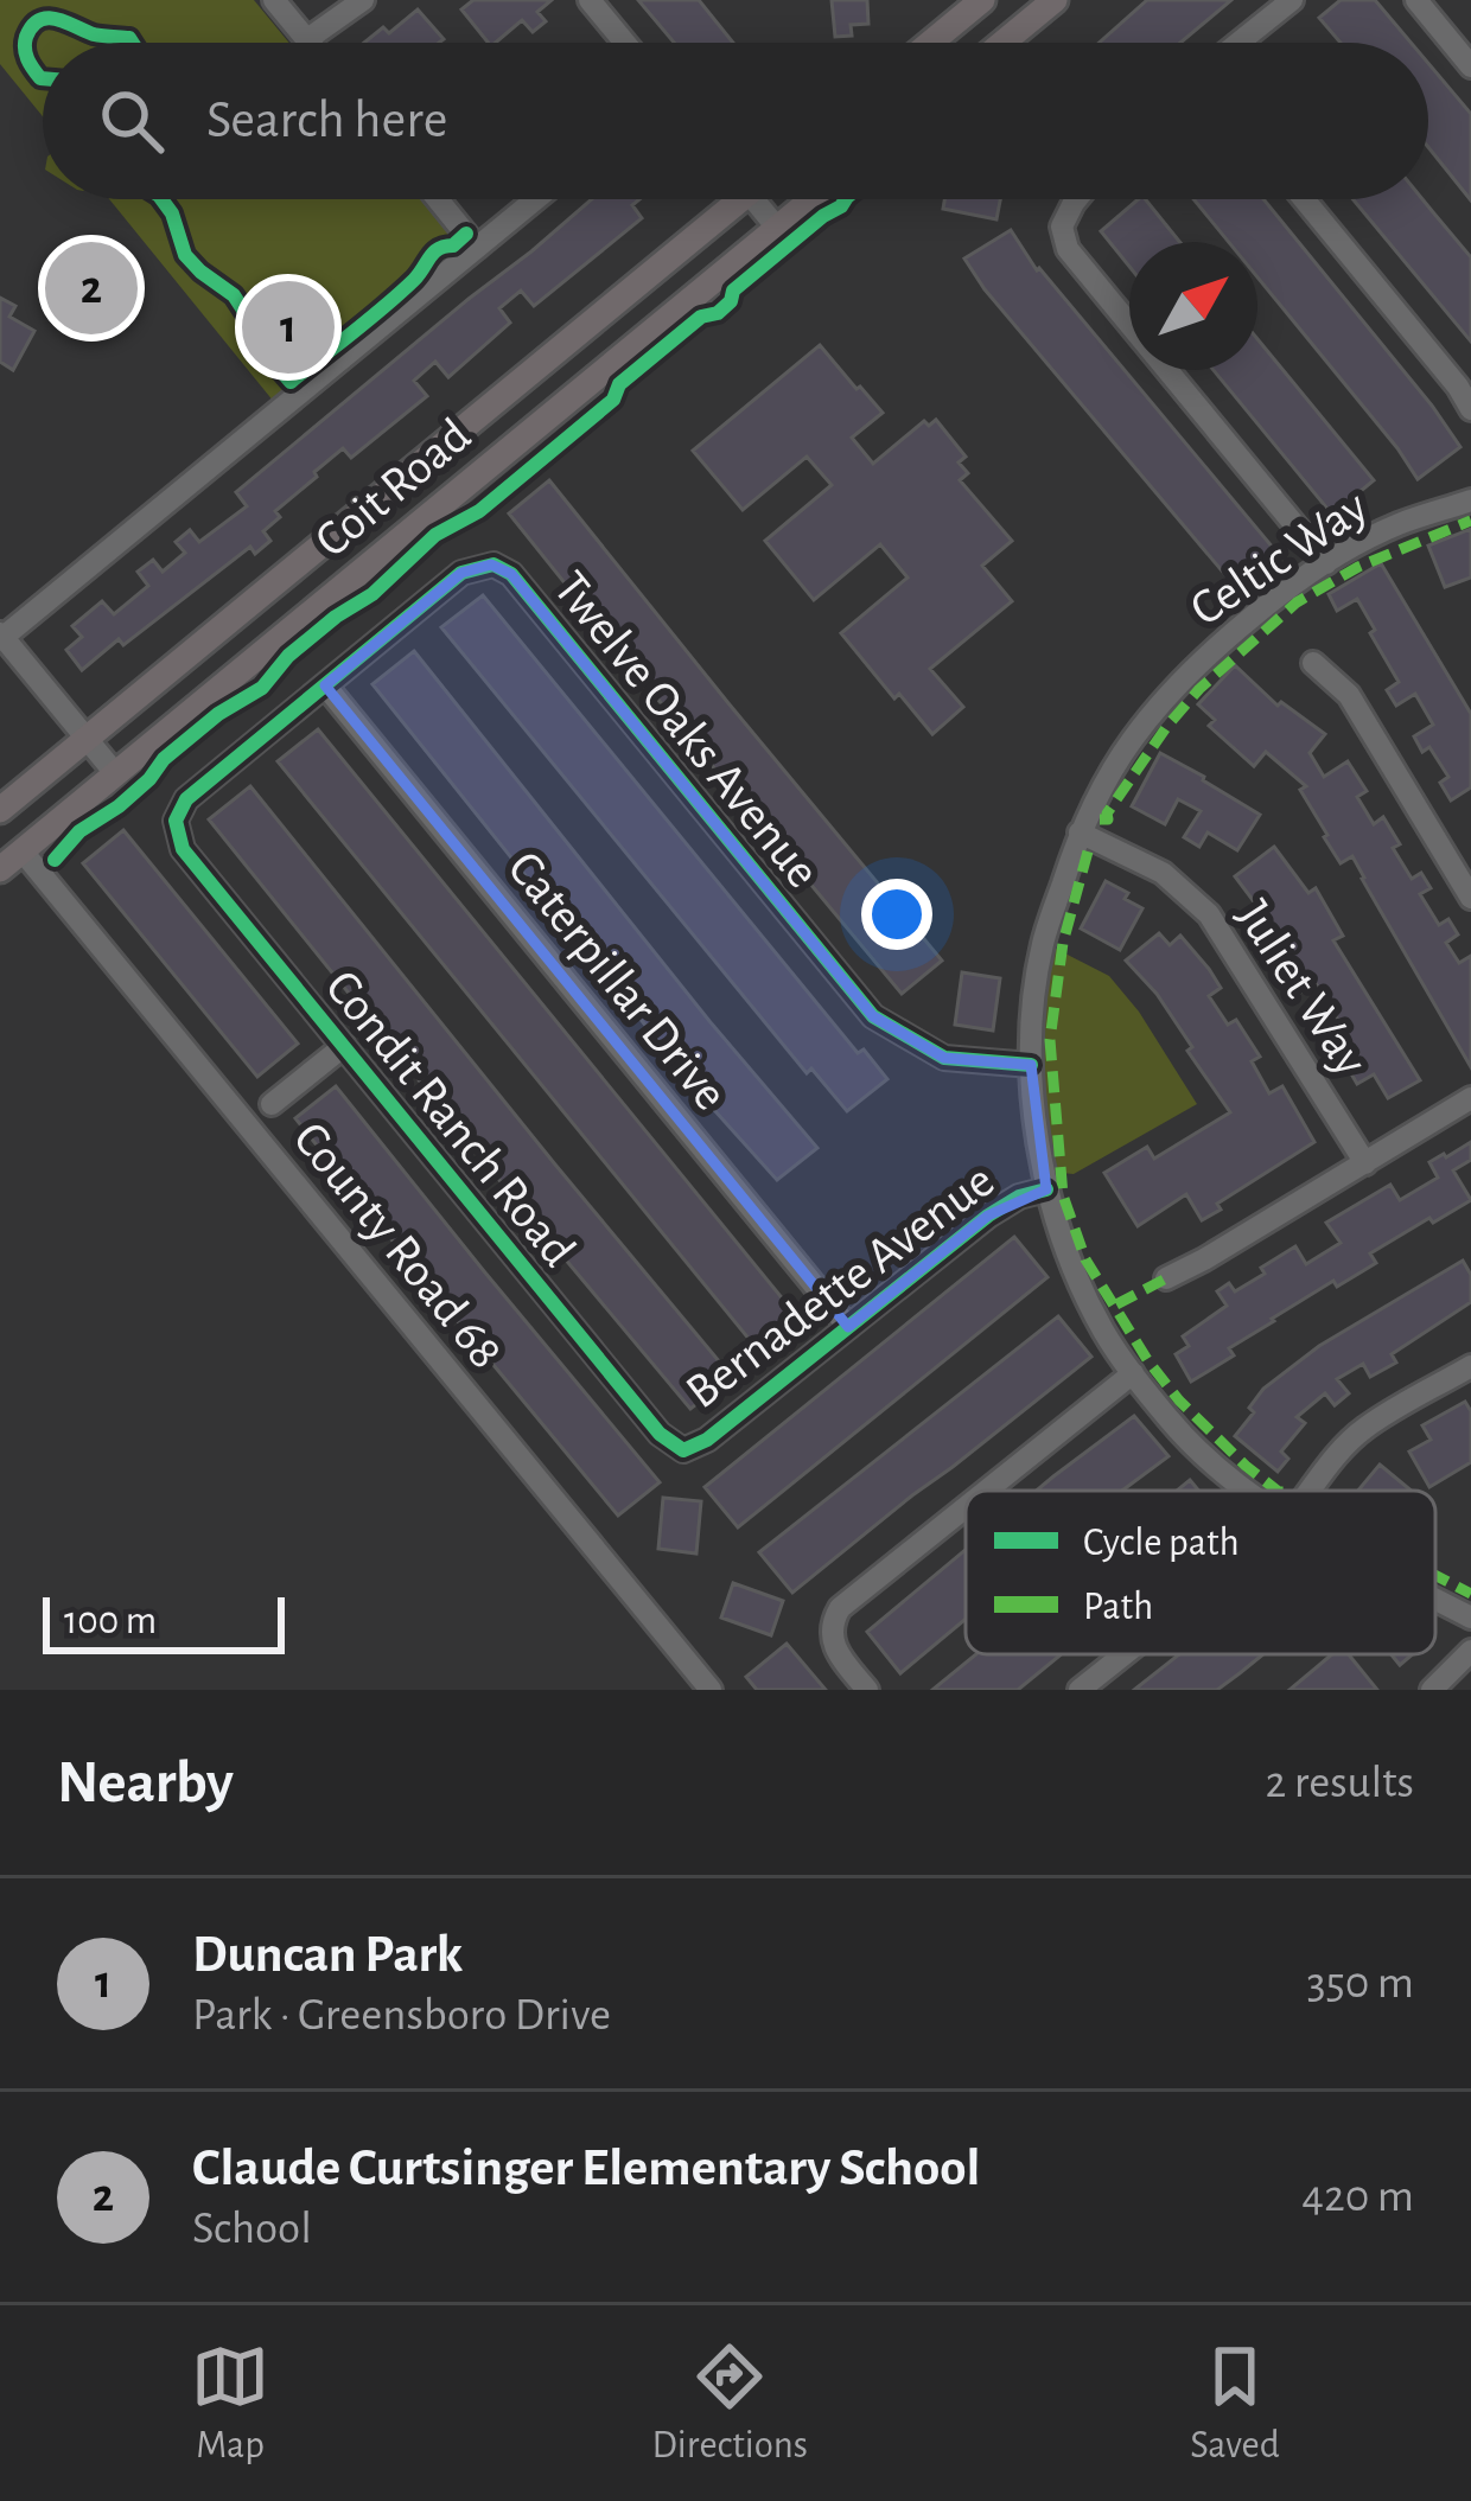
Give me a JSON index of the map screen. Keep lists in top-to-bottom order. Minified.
{"streets":{"main road":["Coit Road"],"street":["Celtic Way","Twelve Oaks Avenue","Caterpillar Drive","Juliet Way","Condit Ranch Road","County Road 68","Bernadette Avenue"]},"crossings":[["Coit Road","County Road 68"],["Celtic Way","Twelve Oaks Avenue"],["Celtic Way","Juliet Way"],["Celtic Way","Bernadette Avenue"],["Twelve Oaks Avenue","Caterpillar Drive"],["Twelve Oaks Avenue","Condit Ranch Road"],["Caterpillar Drive","Condit Ranch Road"],["Caterpillar Drive","Bernadette Avenue"],["Condit Ranch Road","Bernadette Avenue"]],"legend":["Cycle path","Path"],"scale_bar":"100 m","north":"top right","page":{"search":"Search here","pins":["2","1"],"scale":"100 m","heading":["Nearby","2 results"],"list":[{"mark":"1","name":"Duncan Park","note":"Park · Greensboro Drive","value":"350 m"},{"mark":"2","name":"Claude Curtsinger Elementary School","note":"School","value":"420 m"}],"nav":["Map","Directions","Saved"]}}
